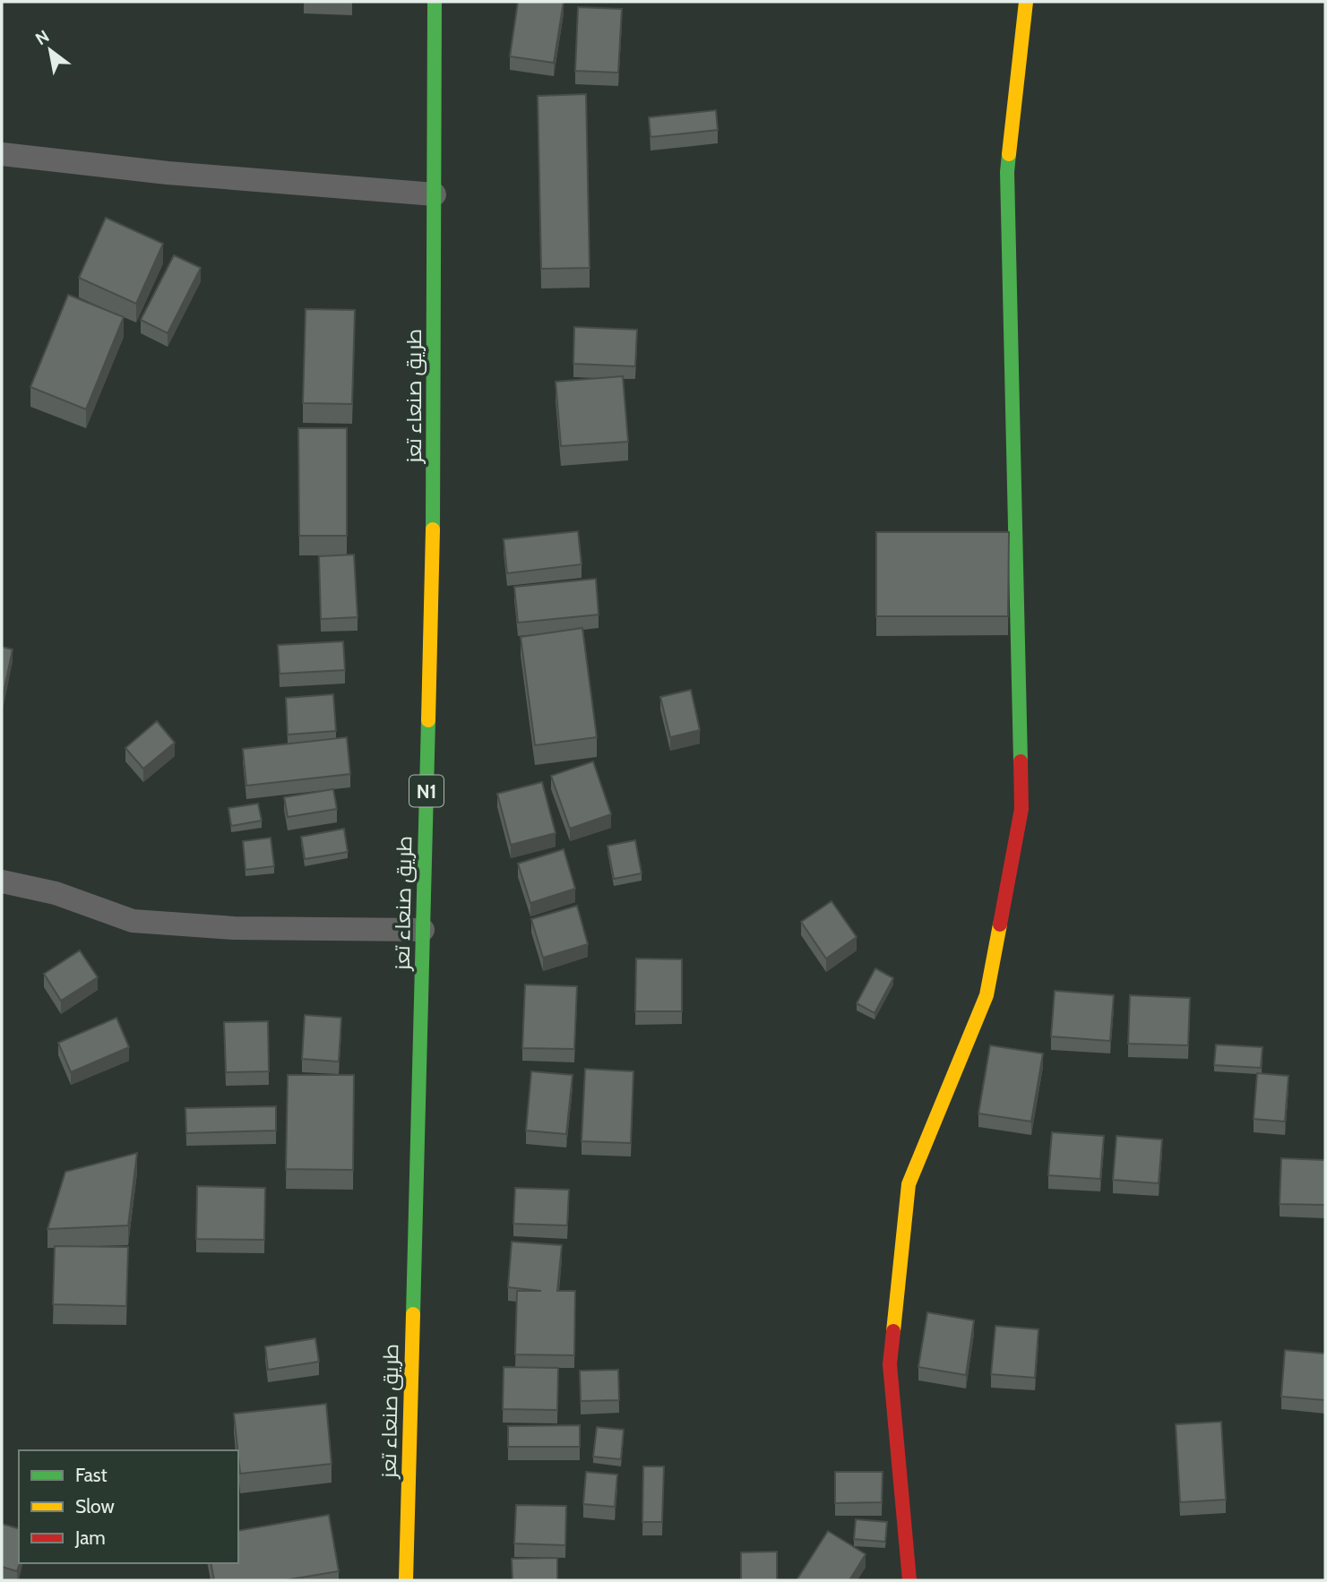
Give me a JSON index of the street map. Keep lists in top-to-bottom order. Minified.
{"streets":{"main road":["طريق صنعاء تعز","N1"]},"legend":["Fast","Slow","Jam"],"north":"top left"}
